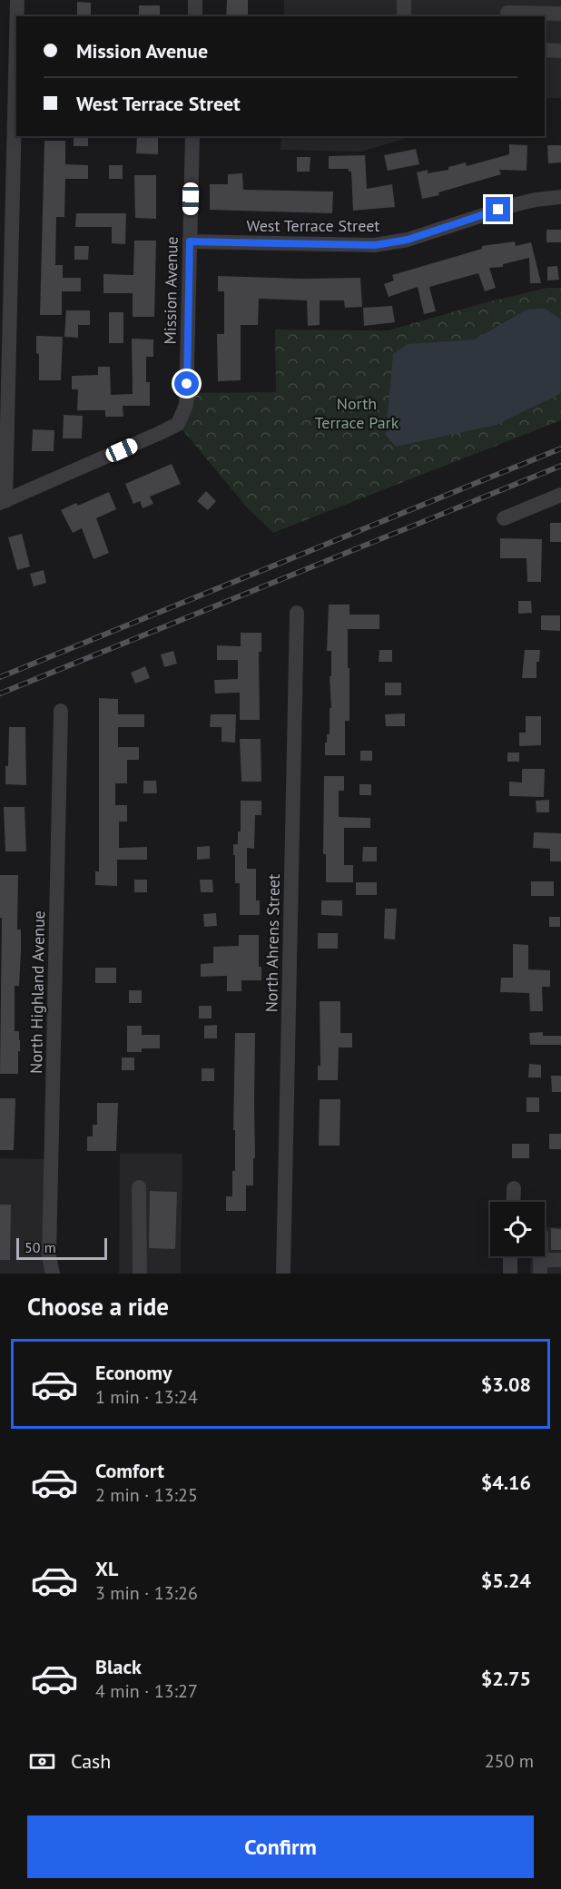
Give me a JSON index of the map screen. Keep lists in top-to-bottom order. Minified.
{"streets":{"street":["West Terrace Street","Mission Avenue","North Ahrens Street","North Highland Avenue"]},"crossings":[["West Terrace Street","Mission Avenue"]],"parks":["North Terrace Park"],"scale_bar":"50 m","page":{"banner":["Mission Avenue","West Terrace Street"],"scale":"50 m","heading":"Choose a ride","list":[{"name":"Economy","note":"1 min · 13:24","value":"$3.08"},{"name":"Comfort","note":"2 min · 13:25","value":"$4.16"},{"name":"XL","note":"3 min · 13:26","value":"$5.24"},{"name":"Black","note":"4 min · 13:27","value":"$2.75"}],"pay":["Cash","250 m"],"buttons":"Confirm"}}
